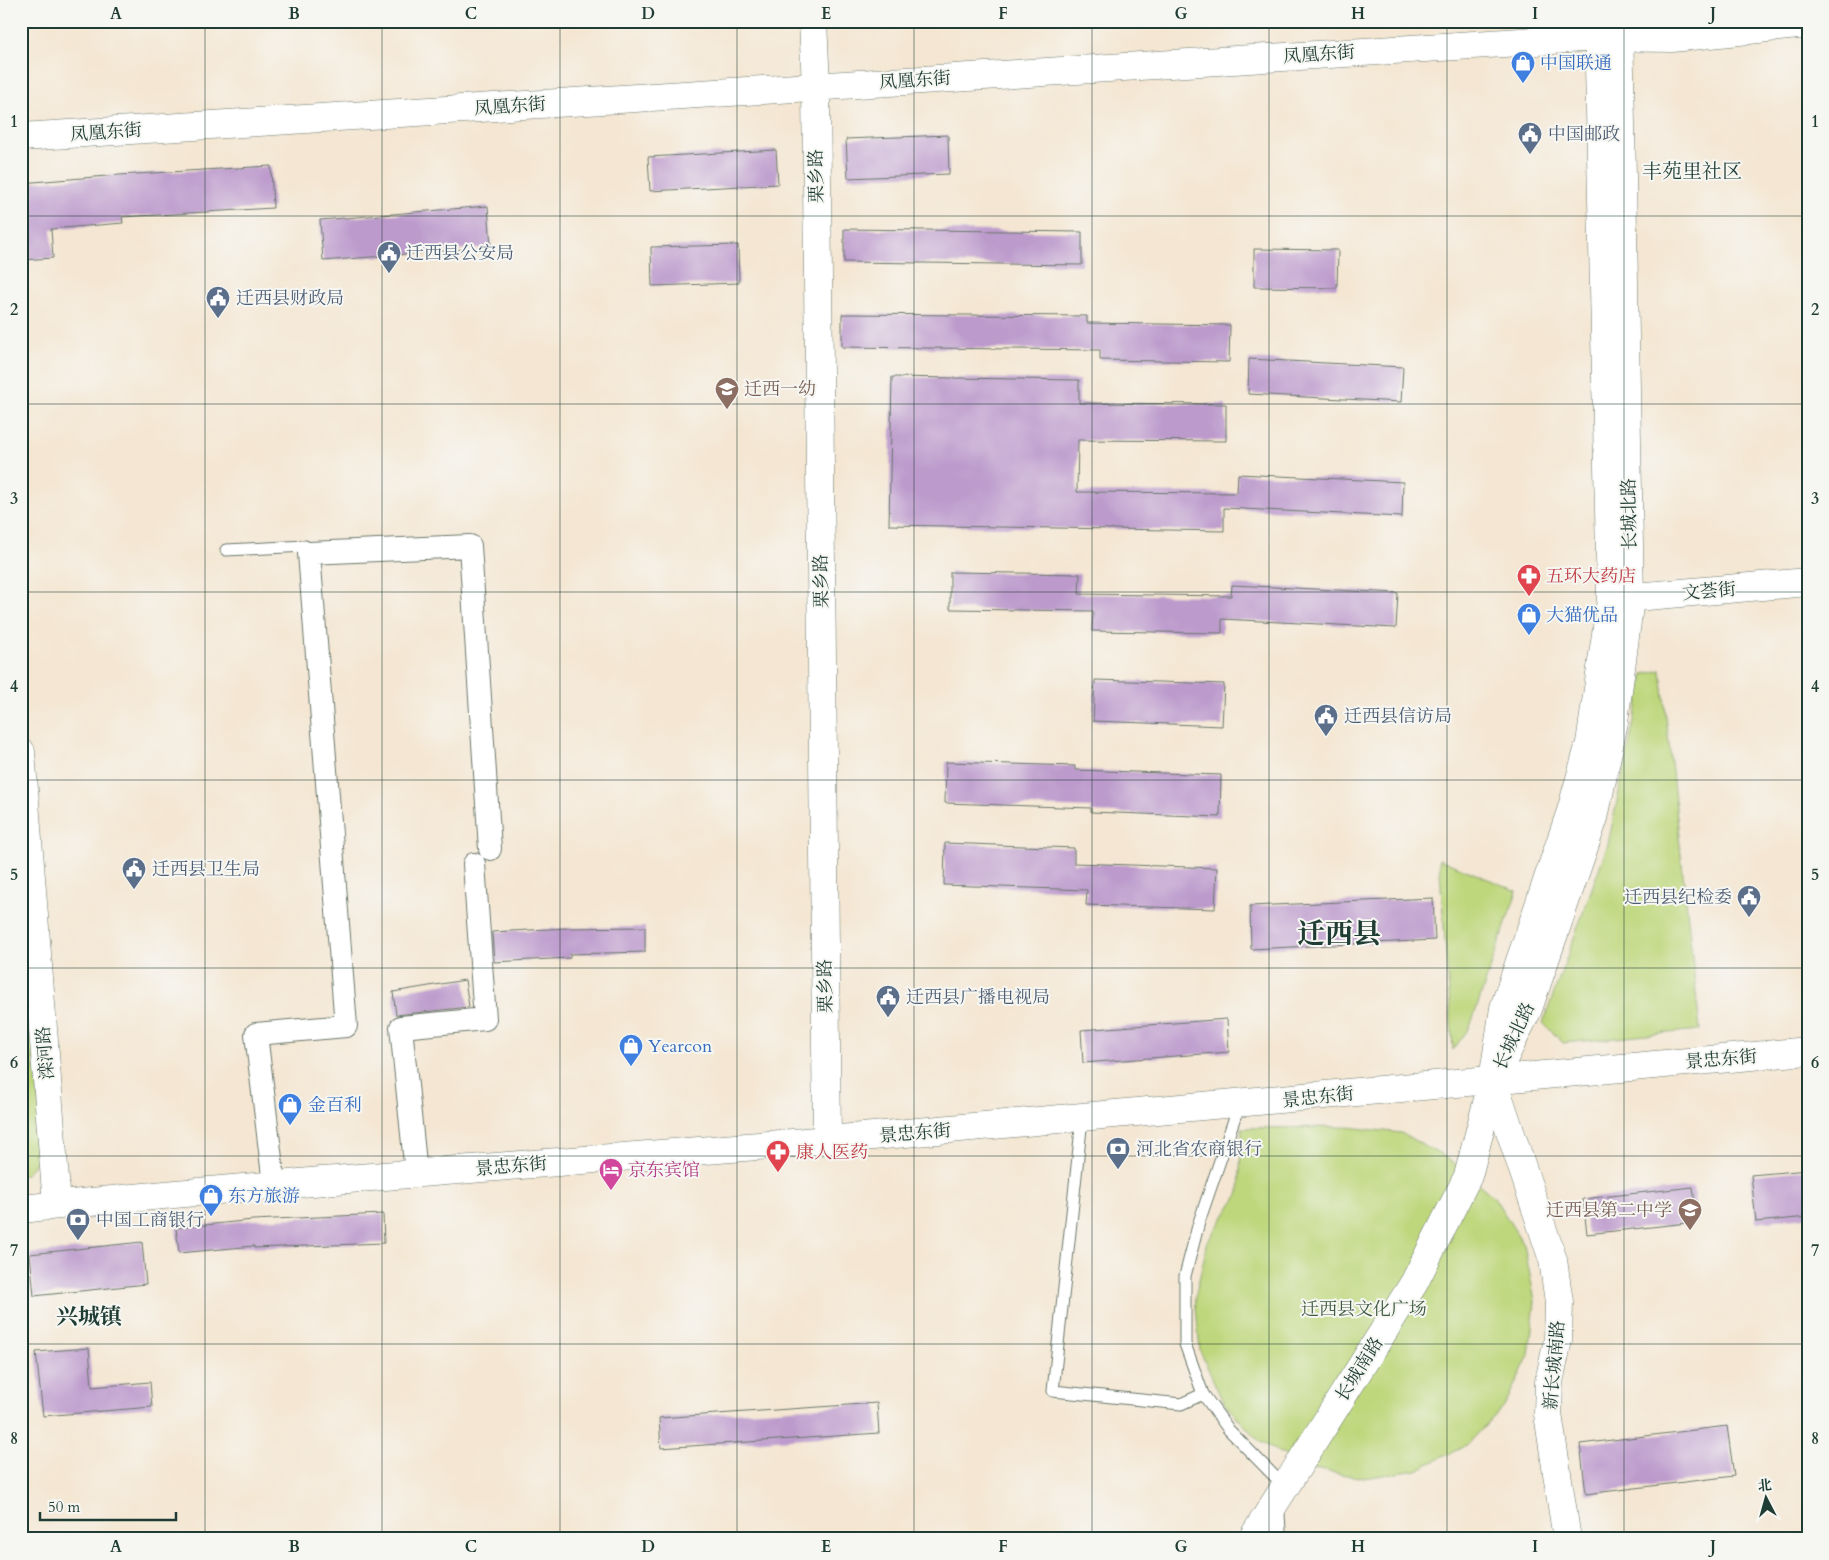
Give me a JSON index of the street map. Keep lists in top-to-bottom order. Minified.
{"streets":{"street":["凤凰东街","栗乡路","长城北路","文荟街","滦河路","景忠东街","新长城南路","长城南路"]},"crossings":[["凤凰东街","栗乡路"],["凤凰东街","长城北路"],["栗乡路","景忠东街"],["长城北路","文荟街"],["长城北路","景忠东街"],["长城北路","新长城南路"],["长城北路","长城南路"],["滦河路","景忠东街"],["景忠东街","新长城南路"],["景忠东街","长城南路"],["新长城南路","长城南路"]],"districts":["丰苑里社区","迁西县","兴城镇"],"parks":["迁西县文化广场"],"places":{"shop":["中国联通","大猫优品","Yearcon","金百利","东方旅游"],"public building":["中国邮政","迁西县公安局","迁西县财政局","迁西县信访局","迁西县卫生局","迁西县纪检委","迁西县广播电视局"],"school or university":["迁西一幼","迁西县第二中学"],"pharmacy":["五环大药店","康人医药"],"bank":["河北省农商银行","中国工商银行"],"hotel":["京东宾馆"]},"scale_bar":"50 m","north":"top","grid":{"columns":["A","B","C","D","E","F","G","H","I","J"],"rows":["1","2","3","4","5","6","7","8"]}}
